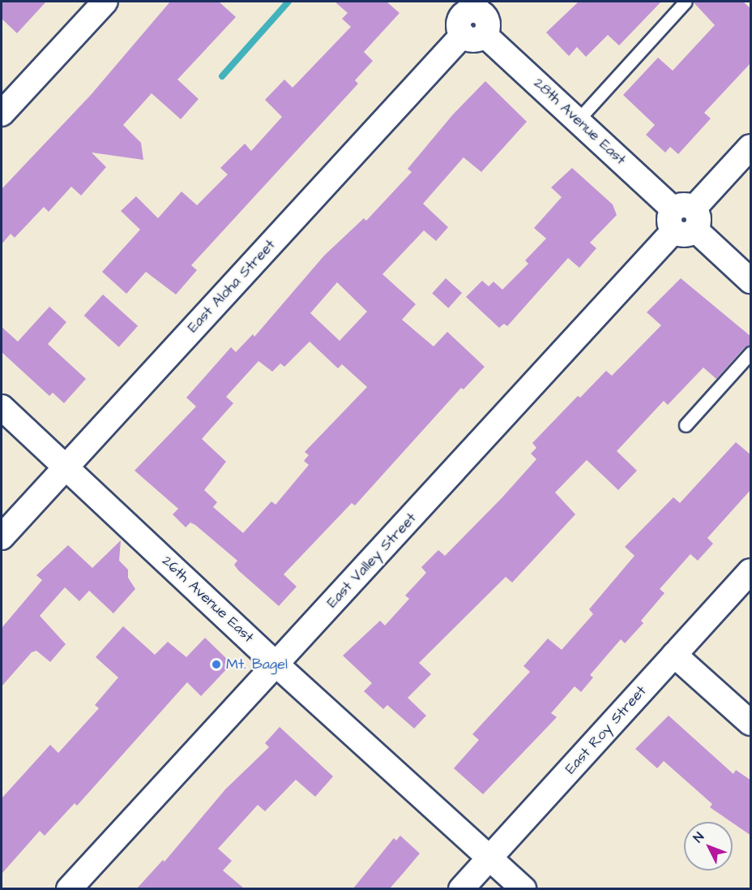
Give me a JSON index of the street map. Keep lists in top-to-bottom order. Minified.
{"streets":{"street":["28th Avenue East","East Aloha Street","East Valley Street","26th Avenue East","East Roy Street"]},"crossings":[["28th Avenue East","East Aloha Street"],["28th Avenue East","East Valley Street"],["East Aloha Street","26th Avenue East"],["East Valley Street","26th Avenue East"],["26th Avenue East","East Roy Street"]],"places":["Mt. Bagel"],"north":"top left"}
